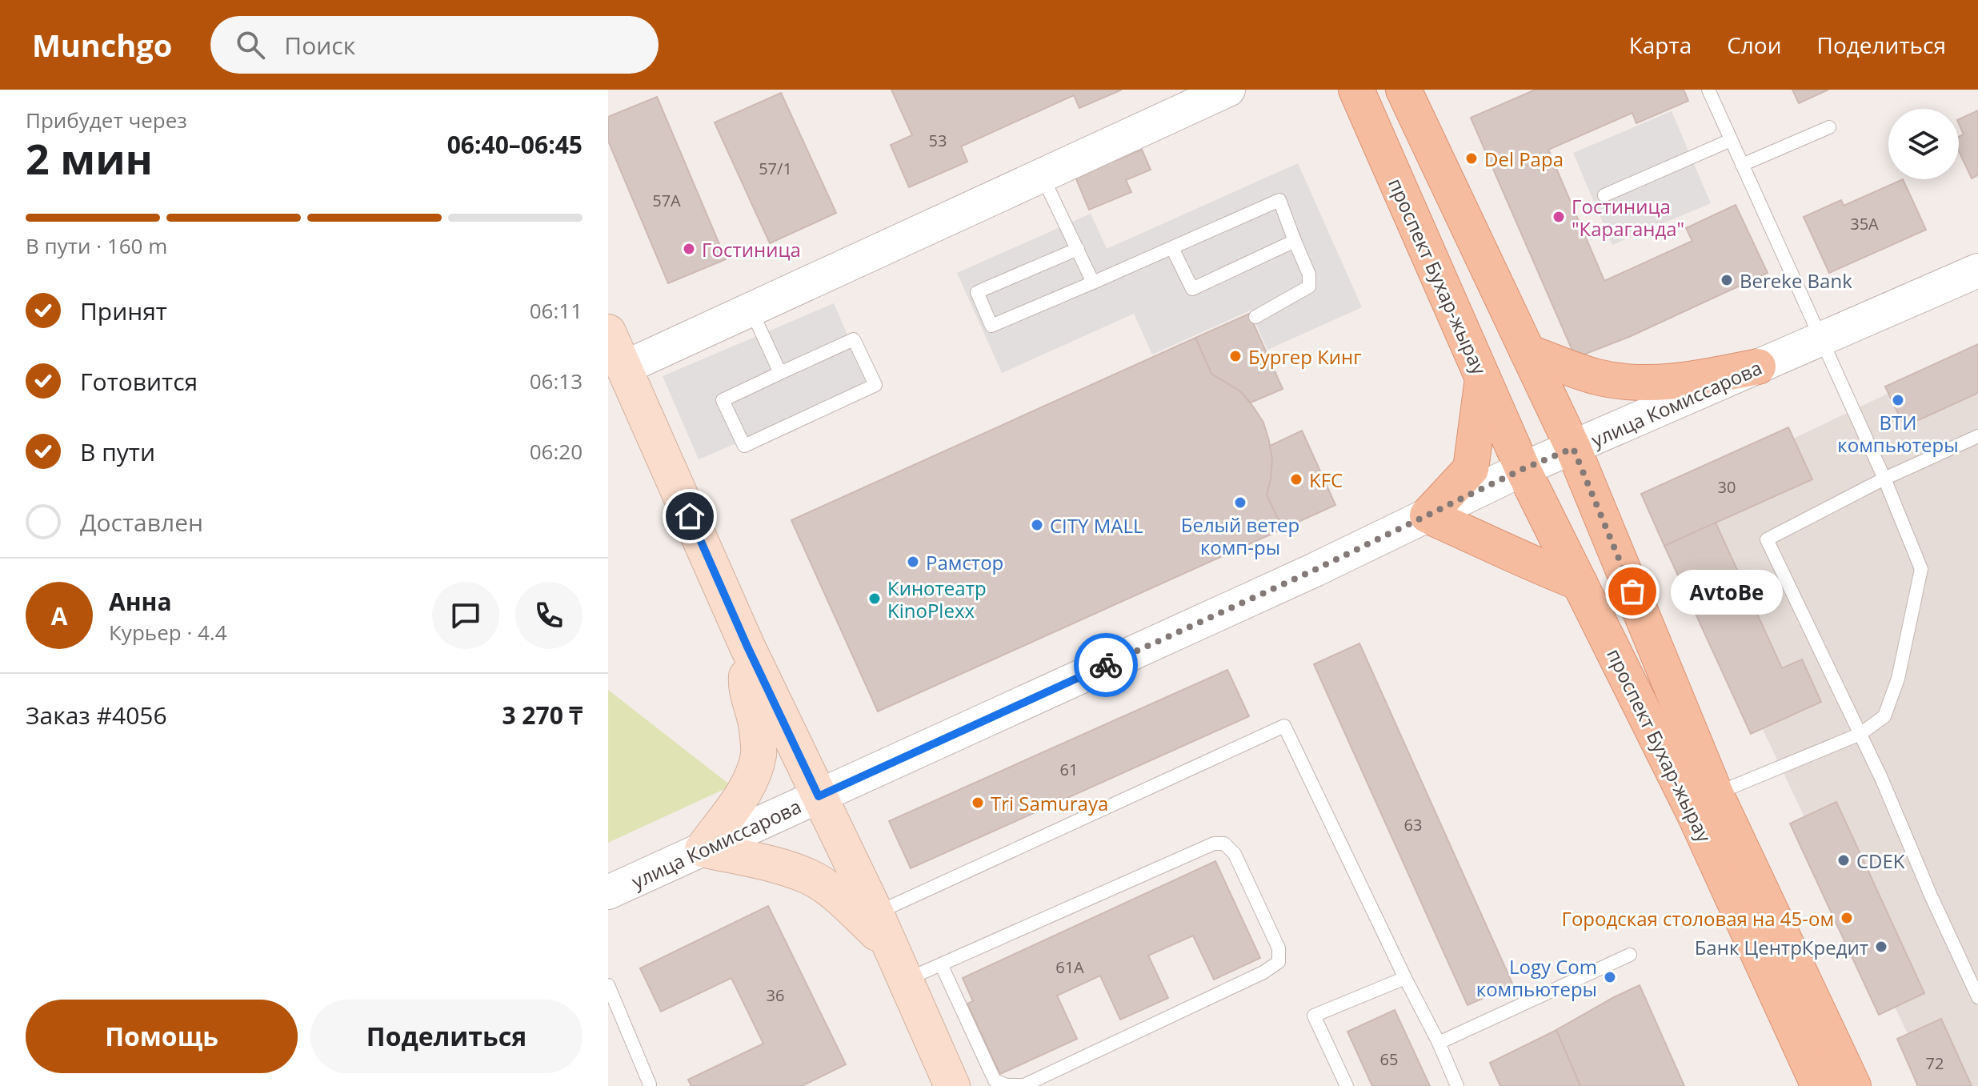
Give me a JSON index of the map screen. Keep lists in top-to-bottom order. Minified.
{"streets":{"main road":["проспект Бухар-жырау"],"street":["улица Комиссарова"]},"crossings":[["проспект Бухар-жырау","улица Комиссарова"]],"places":["Del Papa","Гостиница \"Караганда\"","Гостиница","Bereke Bank","Бургер Кинг","ВТИ компьютеры","KFC","Белый ветер комп-ры","CITY MALL","Рамстор","AvtoBe","Кинотеатр KinoPlexx","Tri Samuraya","CDEK","Городская столовая на 45-ом","Банк ЦентрКредит","Logy Com компьютеры"],"house_numbers":["53","57/1","57А","35А","30","61","63","61А","36","65","72"],"page":{"header":"Munchgo","search":"Поиск","nav":["Карта","Слои","Поделиться"],"heading":["2 мин","Прибудет через","06:40–06:45"],"panel":["Анна","Курьер · 4.4","Заказ #4056","3 270 ₸"],"bar":"В пути · 160 m","list":[["Принят","06:11"],["Готовится","06:13"],["В пути","06:20"],"Доставлен"],"bubble":"AvtoBe","round":"А","buttons":["Помощь","Поделиться"]}}
